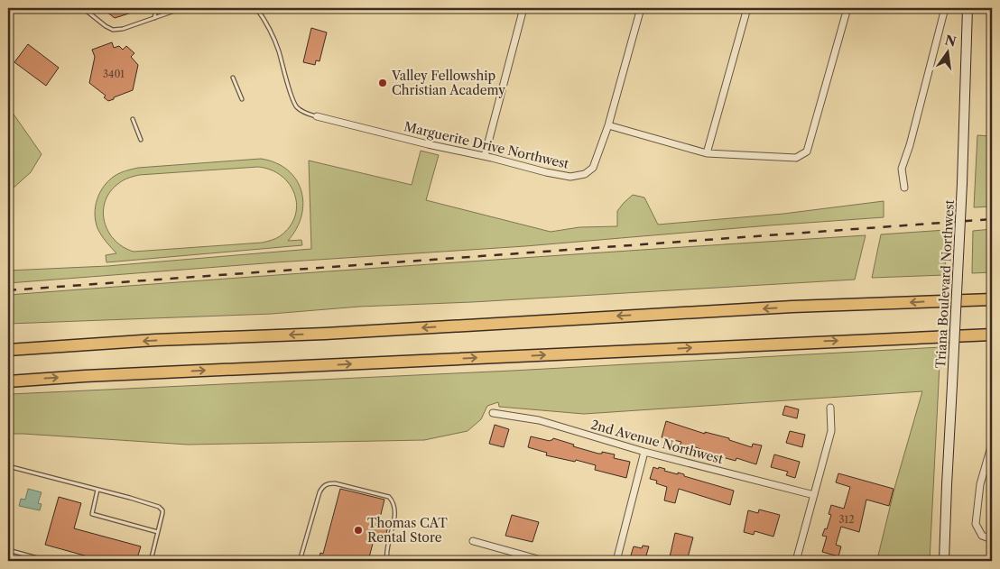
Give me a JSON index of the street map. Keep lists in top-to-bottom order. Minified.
{"streets":{"street":["Marguerite Drive Northwest","Triana Boulevard Northwest","2nd Avenue Northwest"]},"places":["Valley Fellowship Christian Academy","Thomas CAT Rental Store"],"house_numbers":["3401","312"],"north":"top"}
